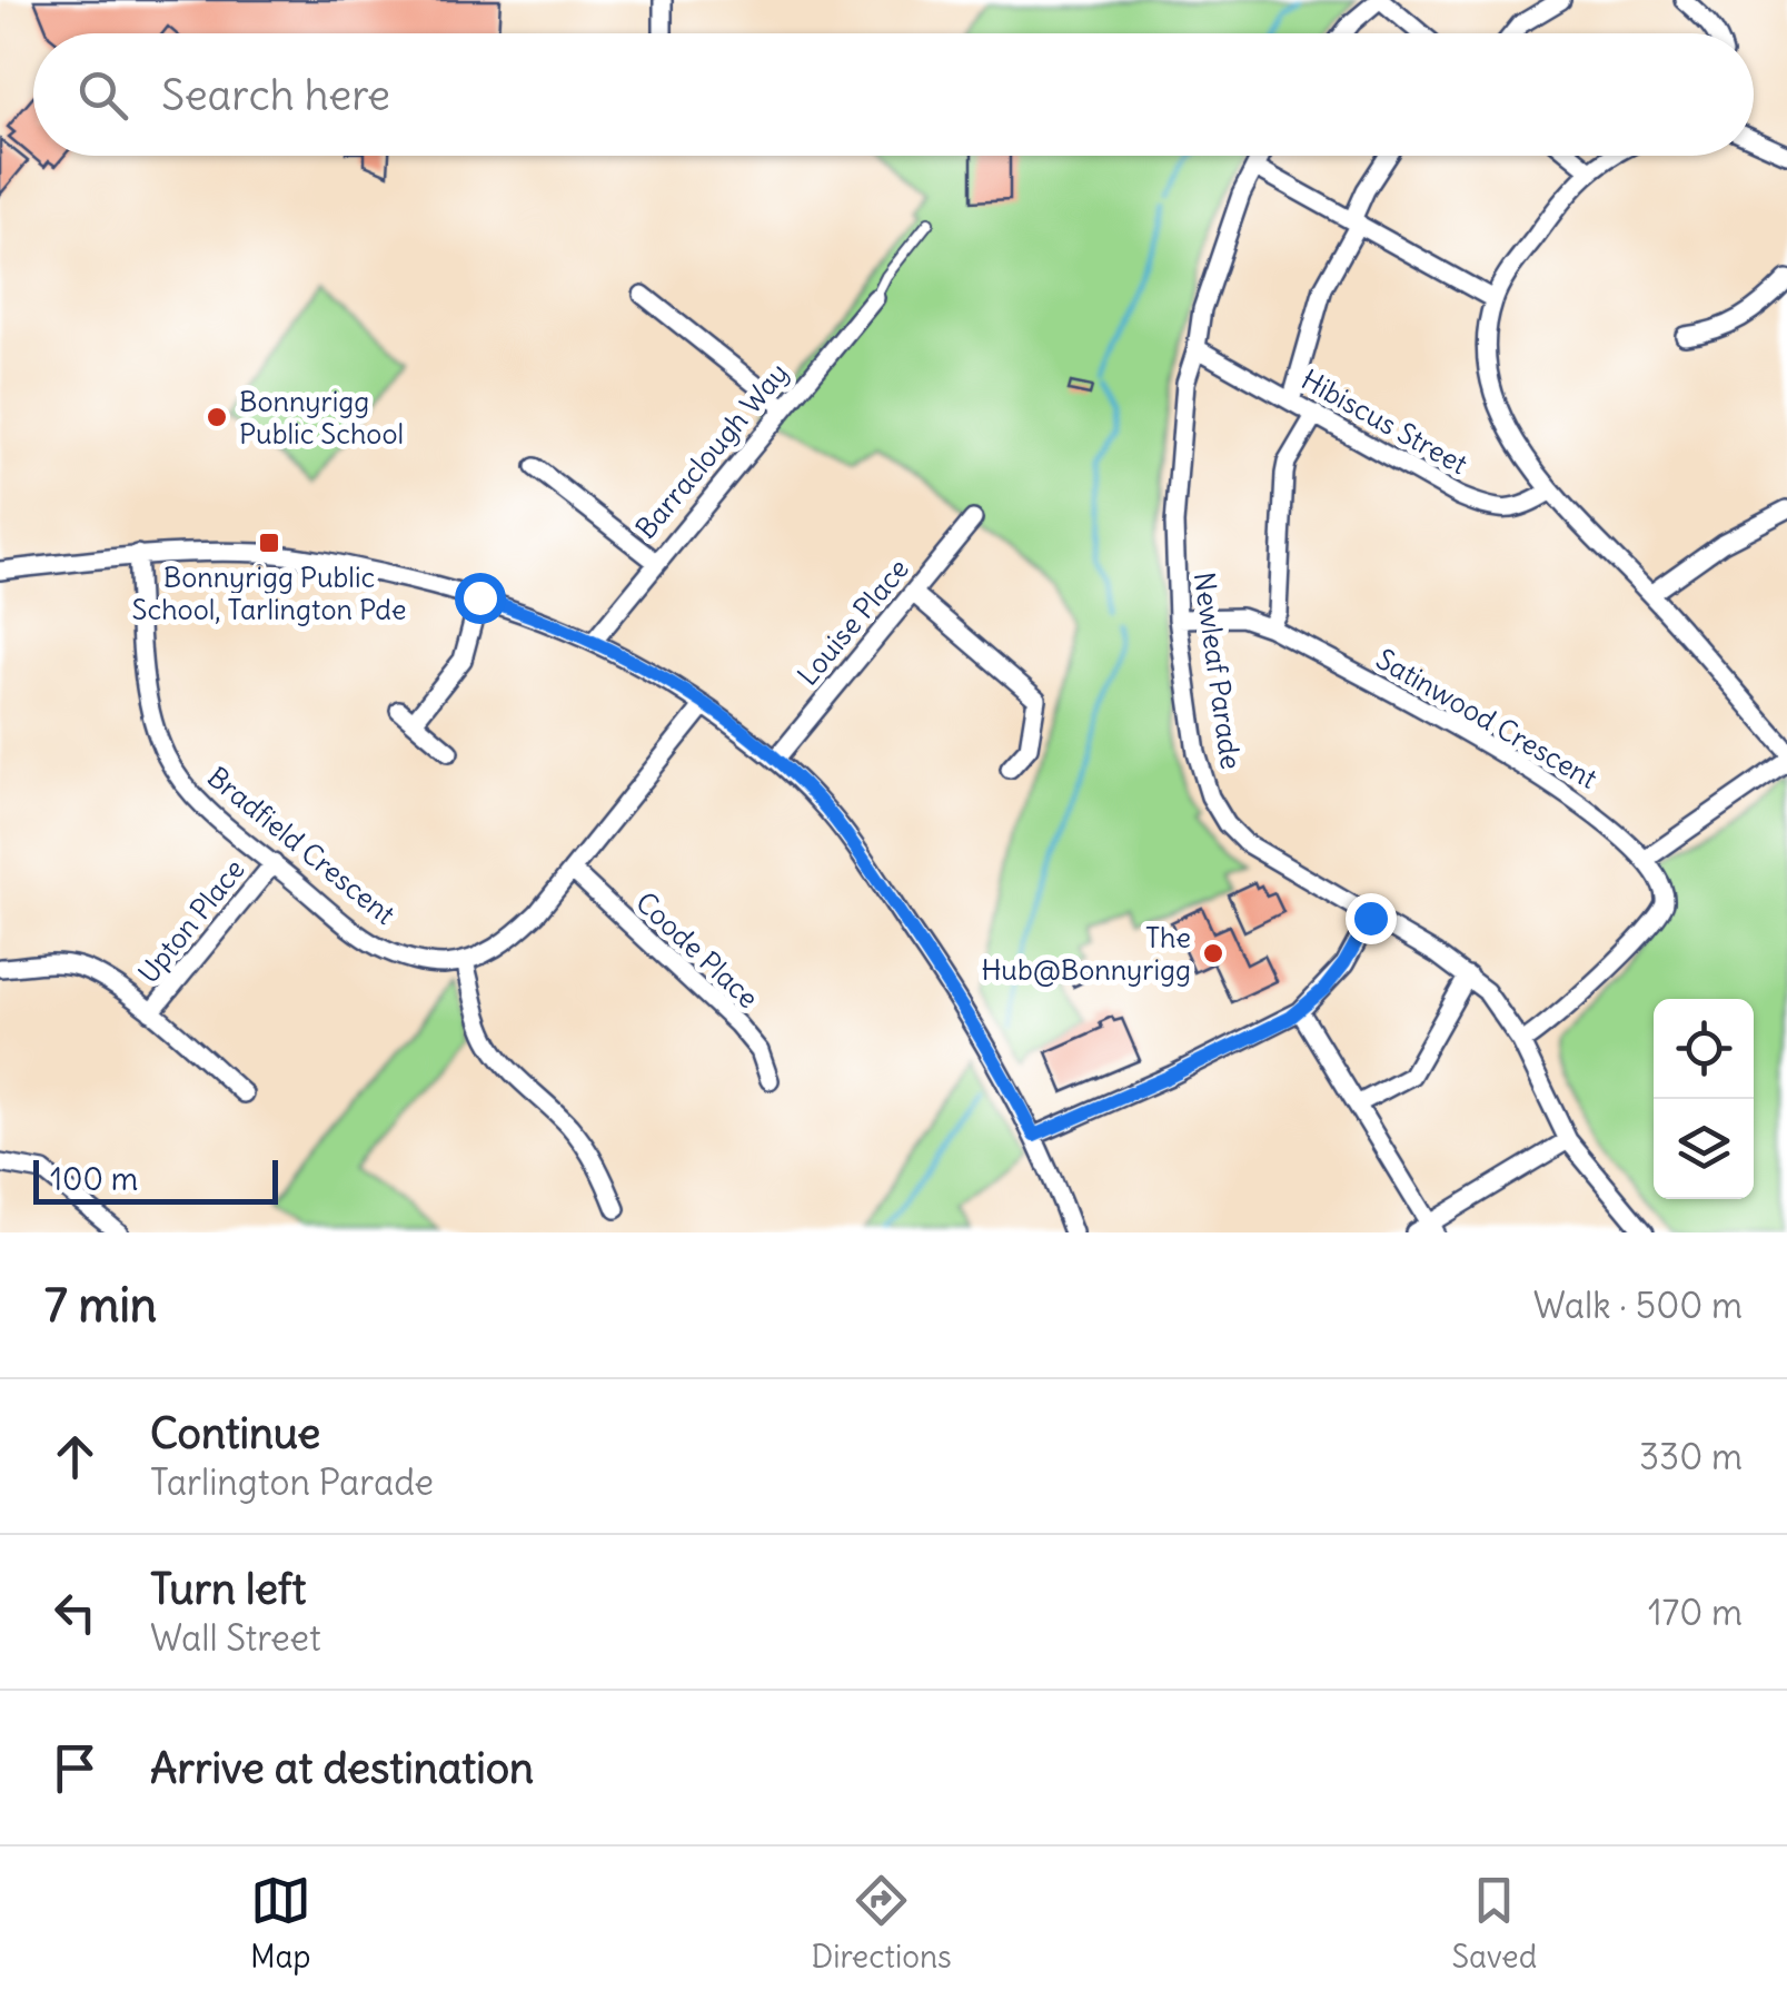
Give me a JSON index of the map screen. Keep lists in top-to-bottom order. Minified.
{"streets":{"street":["Hibiscus Street","Barraclough Way","Louise Place","Newleaf Parade","Satinwood Crescent","Bradfield Crescent","Upton Place","Coode Place"]},"crossings":[["Hibiscus Street","Newleaf Parade"],["Newleaf Parade","Satinwood Crescent"],["Bradfield Crescent","Upton Place"]],"places":{"other":["Bonnyrigg Public School","The Hub@Bonnyrigg"],"transit":["Bonnyrigg Public School, Tarlington Pde"]},"scale_bar":"100 m","page":{"search":"Search here","scale":"100 m","heading":["7 min","Walk · 500 m"],"list":[["Continue","Tarlington Parade","330 m"],["Turn left","Wall Street","170 m"],"Arrive at destination"],"nav":["Map","Directions","Saved"]}}
